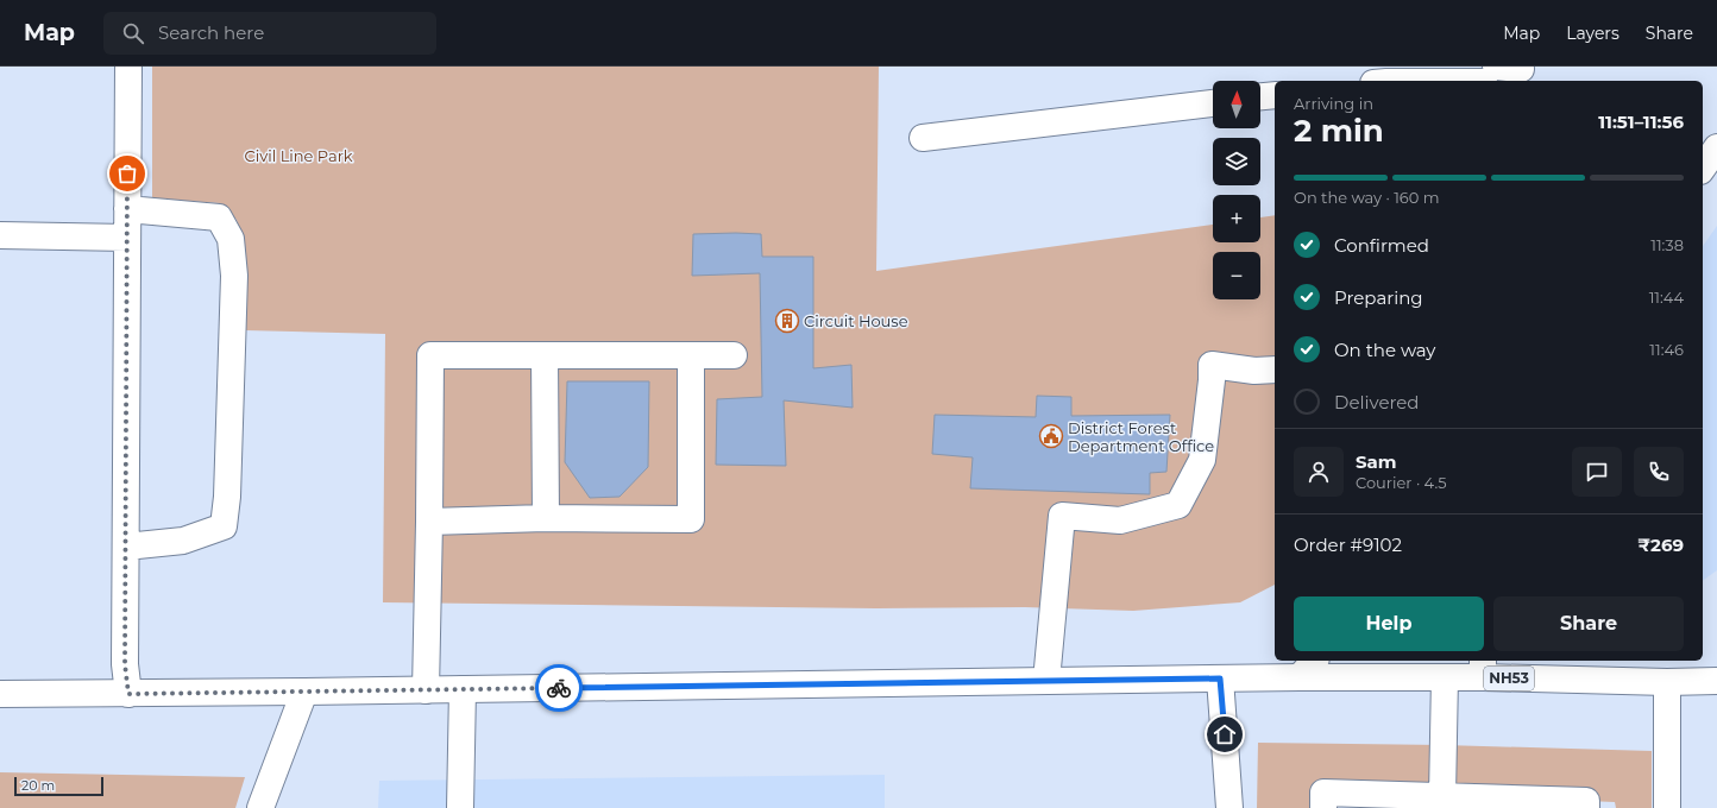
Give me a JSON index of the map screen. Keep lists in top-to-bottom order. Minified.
{"streets":{"main road":["NH53"]},"parks":["Civil Line Park"],"places":{"building":["Circuit House"],"public building":["District Forest Department Office"]},"scale_bar":"20 m","north":"top","page":{"header":"Map","search":"Search here","nav":["Map","Layers","Share"],"map_buttons":["+","−"],"heading":["2 min","Arriving in","11:51–11:56"],"panel":["Sam","Courier · 4.5","Order #9102","₹269"],"bar":"On the way · 160 m","list":[["Confirmed","11:38"],["Preparing","11:44"],["On the way","11:46"],"Delivered"],"buttons":["Help","Share"],"scale":"20 m"}}
